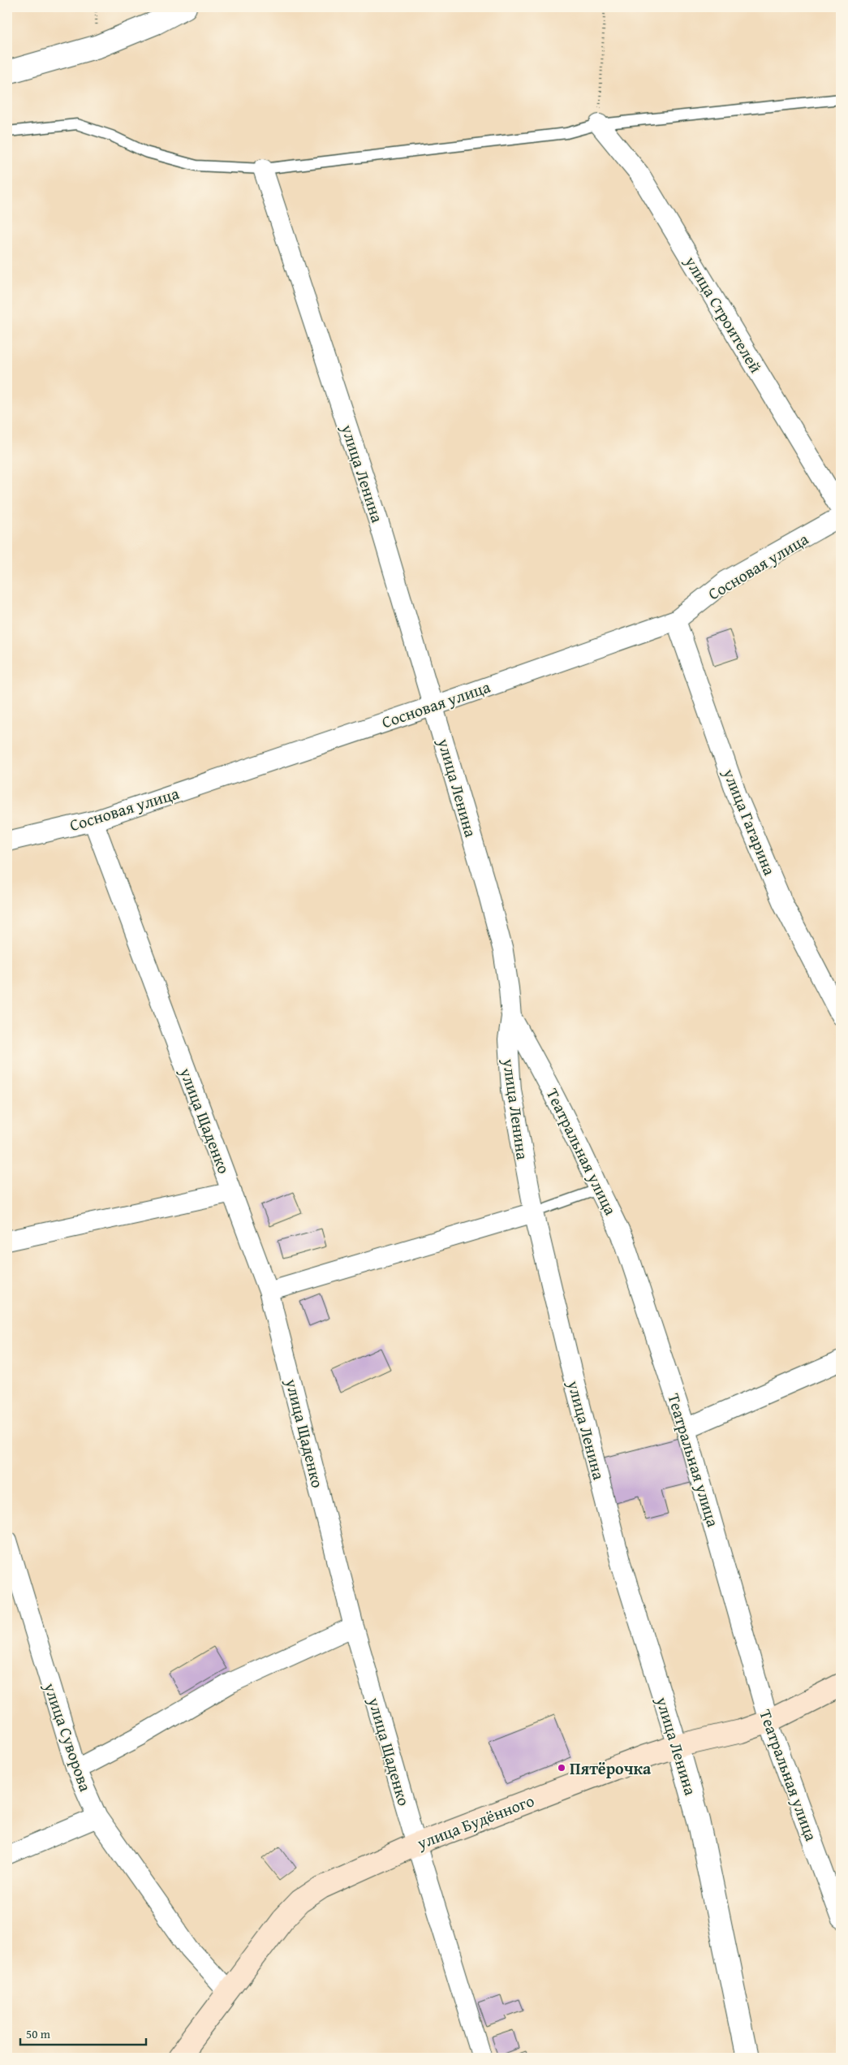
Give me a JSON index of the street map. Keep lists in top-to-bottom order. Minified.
{"streets":{"main road":["улица Будённого"],"street":["улица Строителей","улица Ленина","Сосновая улица","улица Гагарина","улица Щаденко","Театральная улица","улица Суворова"]},"crossings":[["улица Ленина","Сосновая улица"],["улица Ленина","Театральная улица"],["улица Ленина","улица Будённого"],["Сосновая улица","улица Гагарина"],["Сосновая улица","улица Щаденко"],["улица Щаденко","улица Будённого"],["Театральная улица","улица Будённого"],["улица Суворова","улица Будённого"]],"places":["Пятёрочка"],"scale_bar":"50 m"}
